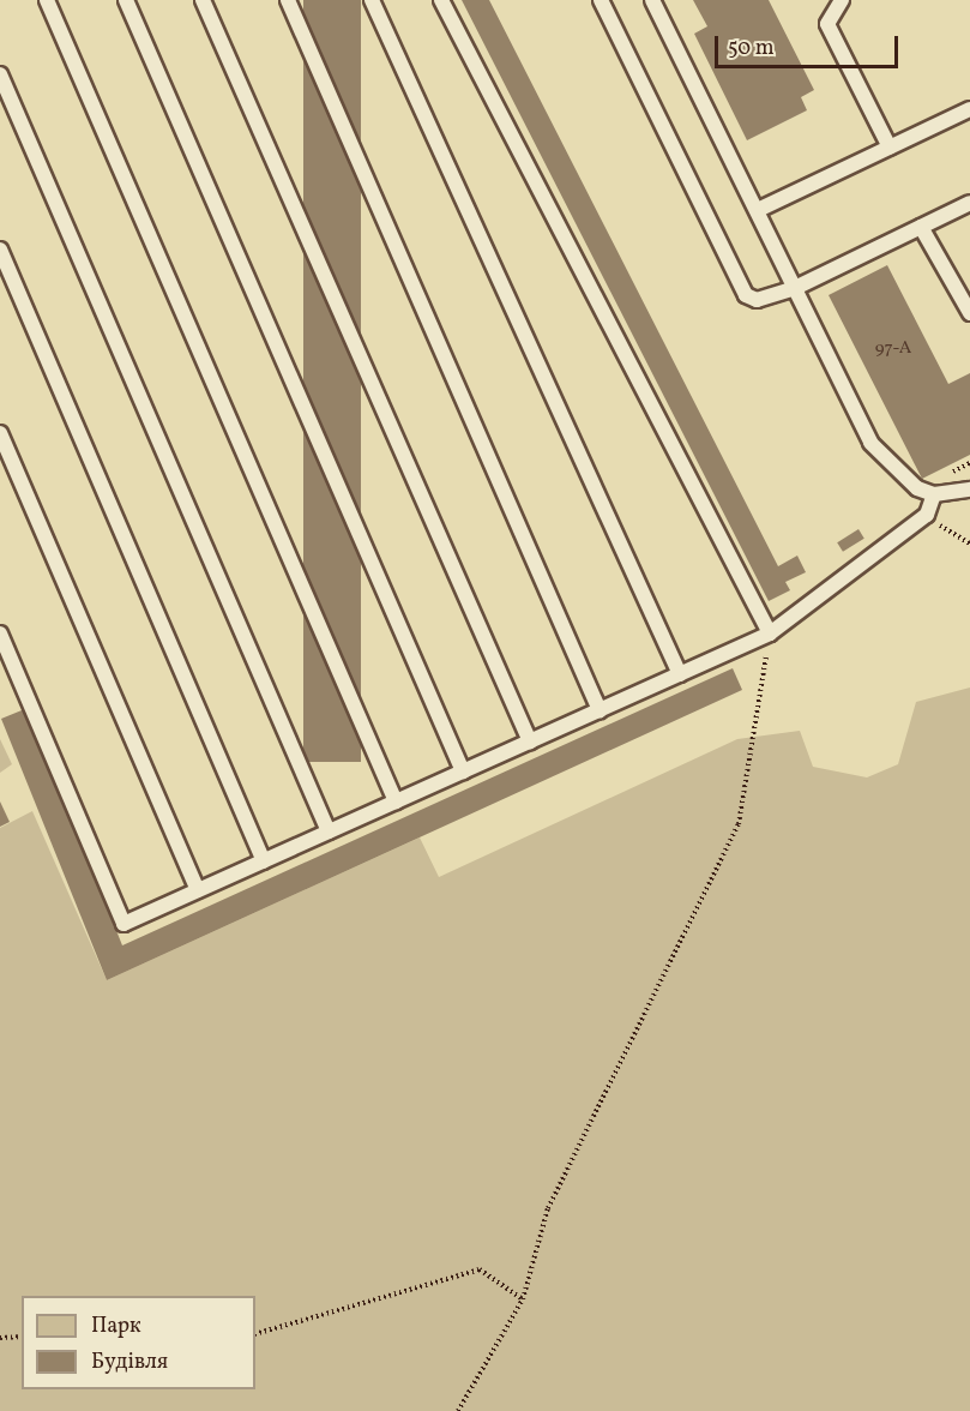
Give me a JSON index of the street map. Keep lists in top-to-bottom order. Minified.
{"house_numbers":["97-А"],"legend":["Парк","Будівля"],"scale_bar":"50 m"}
